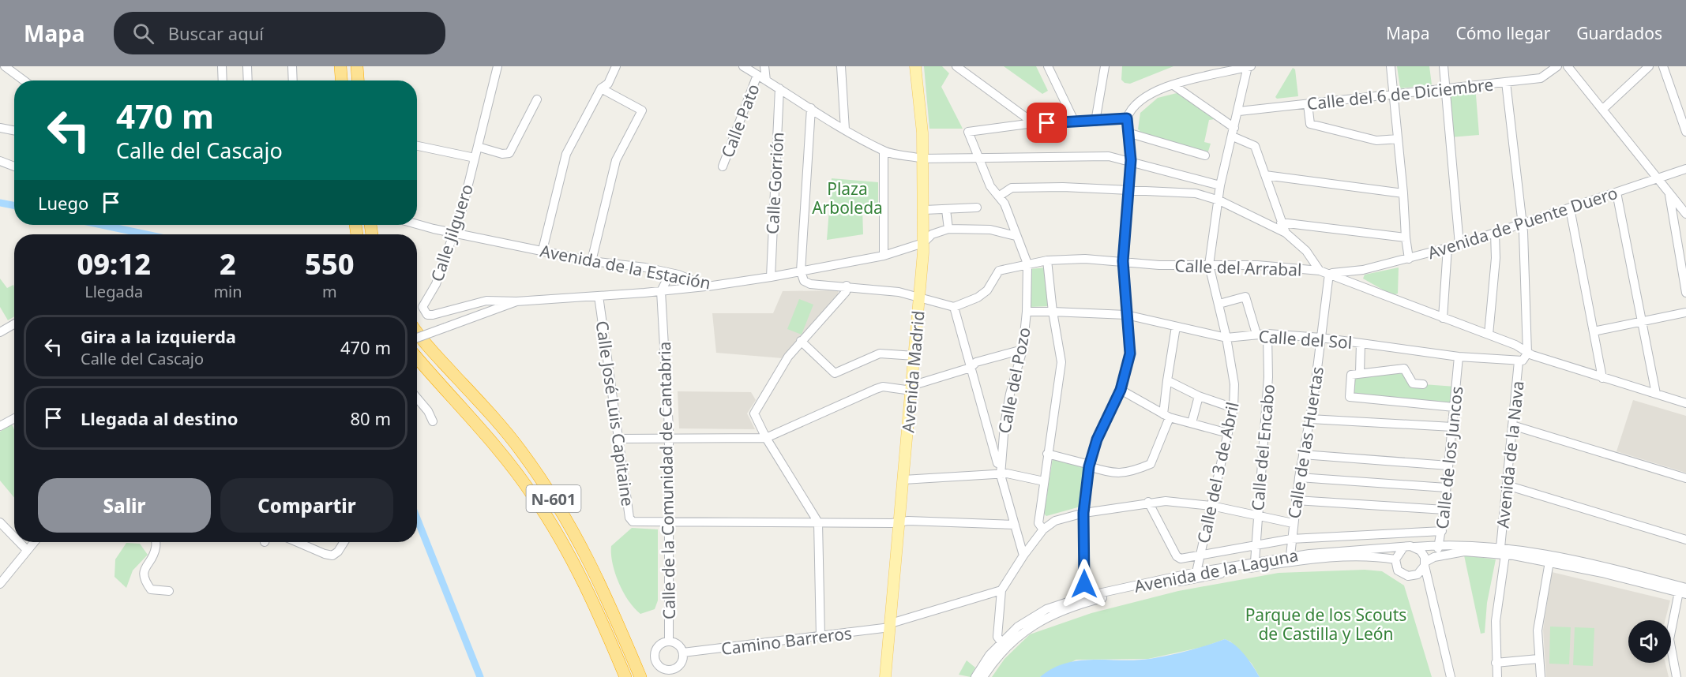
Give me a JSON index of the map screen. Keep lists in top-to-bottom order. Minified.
{"streets":{"highway":["N-601"],"main road":["Avenida Madrid"],"street":["Calle del 6 de Diciembre","Calle Pato","Calle Gorrión","Avenida de Puente Duero","Calle Jilguero","Avenida de la Estación","Calle del Arrabal","Calle del Sol","Calle del Pozo","Calle José Luis Capitaine","Calle de las Huertas","Calle del Encabo","Avenida de la Nava","Calle de los Juncos","Calle del 3 de Abril","Calle de la Comunidad de Cantabria","Avenida de la Laguna","Camino Barreros"]},"crossings":[["Calle del 6 de Diciembre","Calle del 3 de Abril"],["Calle Gorrión","Avenida de la Estación"],["Avenida de Puente Duero","Calle del Arrabal"],["Avenida de Puente Duero","Calle de las Huertas"],["Calle Jilguero","Avenida de la Estación"],["Avenida de la Estación","Avenida Madrid"],["Calle del Arrabal","Calle del Pozo"],["Calle del Arrabal","Calle de las Huertas"],["Calle del Arrabal","Calle del 3 de Abril"],["Calle del Sol","Calle del Pozo"],["Calle del Sol","Calle de las Huertas"],["Calle del Sol","Calle del Encabo"],["Calle del Sol","Avenida de la Nava"],["Calle del Sol","Calle de los Juncos"],["Calle del Sol","Calle del 3 de Abril"],["Avenida Madrid","Calle José Luis Capitaine"],["Avenida Madrid","Camino Barreros"],["Calle José Luis Capitaine","Calle de la Comunidad de Cantabria"],["Calle de las Huertas","Avenida de la Laguna"],["Calle del Encabo","Avenida de la Laguna"],["Calle de los Juncos","Avenida de la Laguna"],["Calle del 3 de Abril","Avenida de la Laguna"],["Calle de la Comunidad de Cantabria","Camino Barreros"]],"parks":["Plaza Arboleda","Parque de los Scouts de Castilla y León"],"page":{"header":"Mapa","search":"Buscar aquí","nav":["Mapa","Cómo llegar","Guardados"],"turn":["470 m","Calle del Cascajo"],"then":"Luego","eta":["09:12","Llegada","2","min","550","m"],"list":[{"name":"Gira a la izquierda","note":"Calle del Cascajo","value":"470 m"},{"name":"Llegada al destino","value":"80 m"}],"buttons":["Salir","Compartir"]}}
